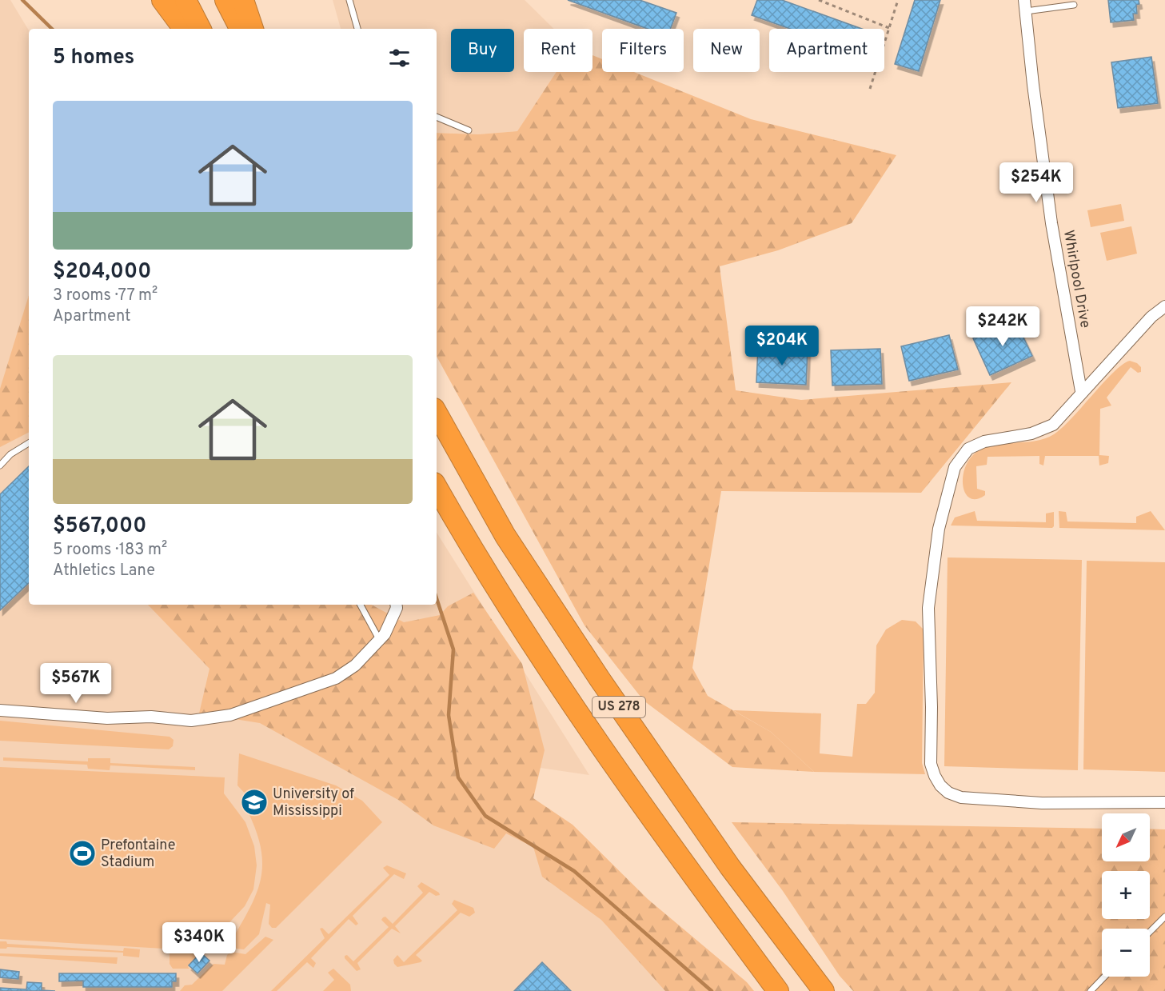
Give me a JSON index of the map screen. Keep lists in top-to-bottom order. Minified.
{"streets":{"highway":["US 278"],"street":["Whirlpool Drive"]},"places":{"school or university":["University of Mississippi"],"sports":["Prefontaine Stadium"]},"north":"bottom left","page":{"chip":["Buy","Rent","Filters","New","Apartment"],"heading":"5 homes","list":[{"name":"$204,000","note":"3 rooms · 77 m² · Apartment"},{"name":"$567,000","note":"5 rooms · 183 m² · Athletics Lane"}],"price":["$254K","$242K","$204K","$567K","$340K"],"map_buttons":["+","−"]}}
